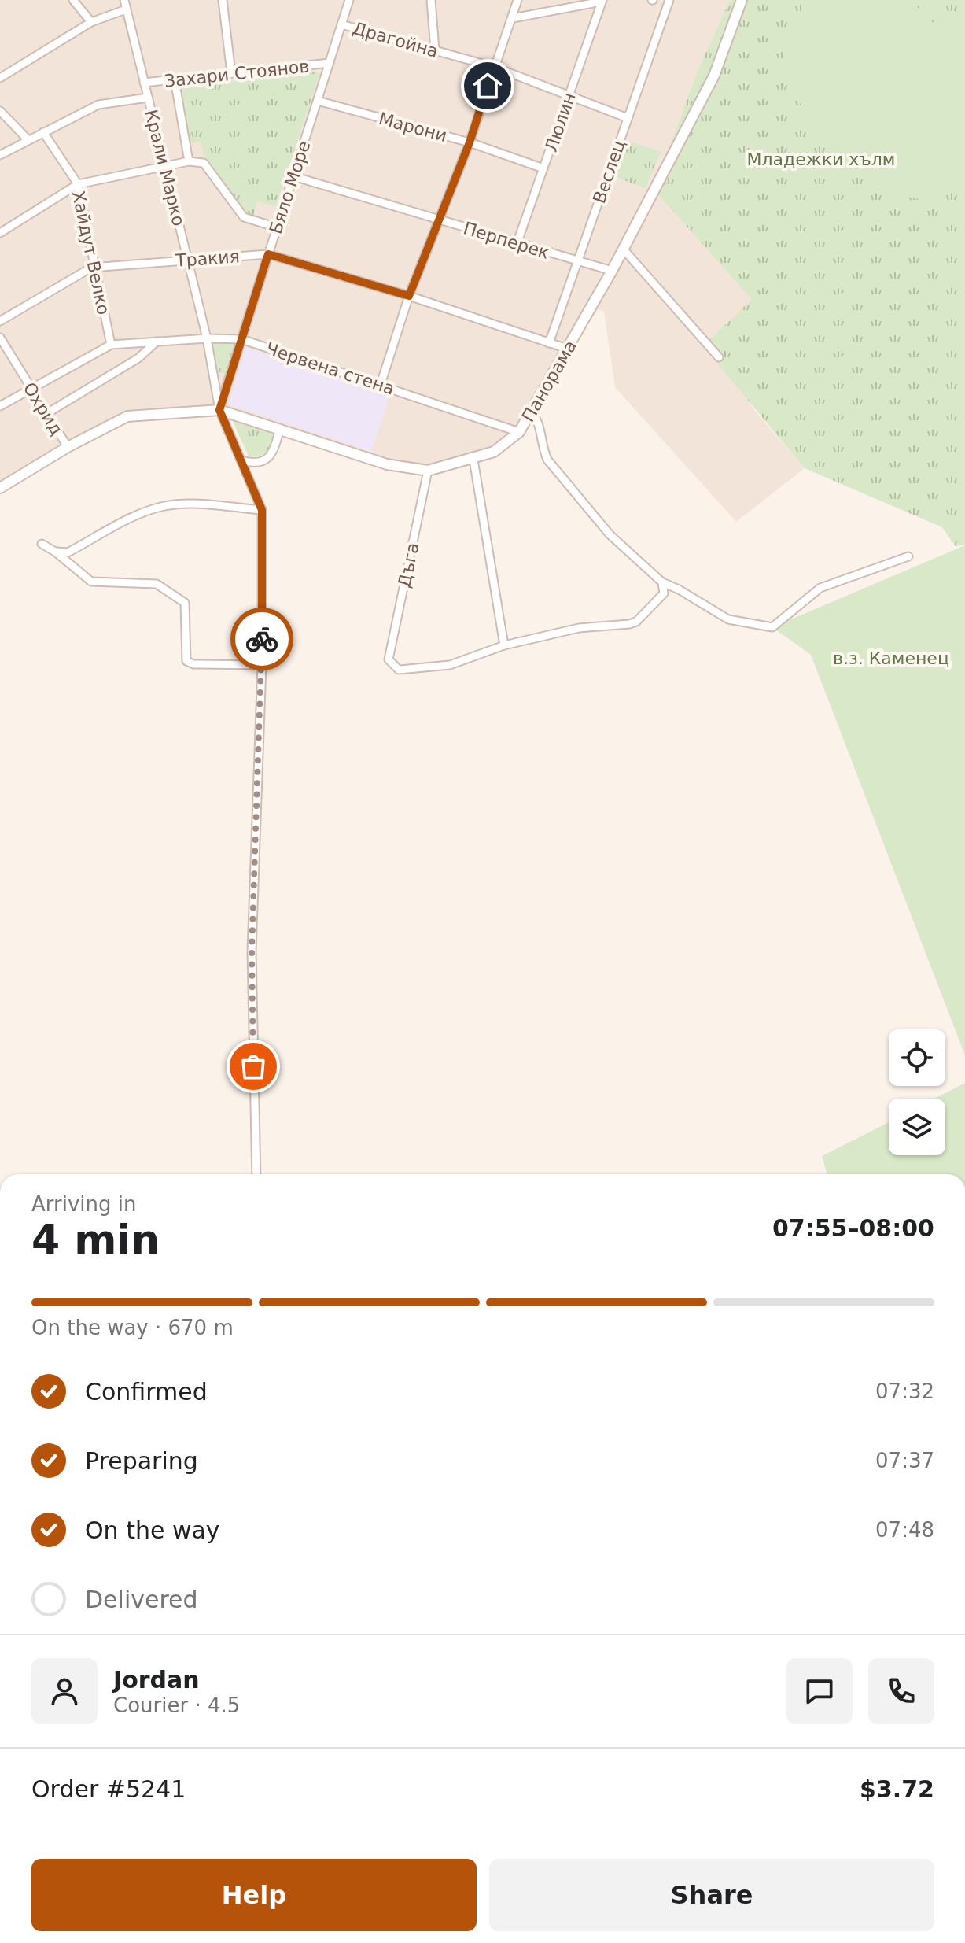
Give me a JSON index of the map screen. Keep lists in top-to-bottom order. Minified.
{"streets":{"street":["Драгойна","Захари Стоянов","Люлин","Марони","Крали Марко","Веслец","Бяло Море","Перперек","Хайдут Велко","Тракия","Червена стена","Панорама","Охрид","Дъга"]},"crossings":[["Драгойна","Люлин"],["Драгойна","Веслец"],["Драгойна","Бяло Море"],["Захари Стоянов","Крали Марко"],["Захари Стоянов","Бяло Море"],["Захари Стоянов","Хайдут Велко"],["Люлин","Марони"],["Люлин","Перперек"],["Марони","Бяло Море"],["Крали Марко","Бяло Море"],["Крали Марко","Тракия"],["Крали Марко","Червена стена"],["Крали Марко","Панорама"],["Веслец","Перперек"],["Веслец","Тракия"],["Бяло Море","Перперек"],["Бяло Море","Тракия"],["Бяло Море","Червена стена"],["Бяло Море","Панорама"],["Перперек","Панорама"],["Хайдут Велко","Тракия"],["Хайдут Велко","Червена стена"],["Тракия","Панорама"],["Червена стена","Панорама"],["Червена стена","Охрид"],["Панорама","Охрид"],["Панорама","Дъга"]],"parks":["Младежки хълм","в.з. Каменец"],"page":{"heading":["4 min","Arriving in","07:55–08:00"],"panel":["Jordan","Courier · 4.5","Order #5241","$3.72"],"bar":"On the way · 670 m","list":[["Confirmed","07:32"],["Preparing","07:37"],["On the way","07:48"],"Delivered"],"buttons":["Help","Share"]}}
